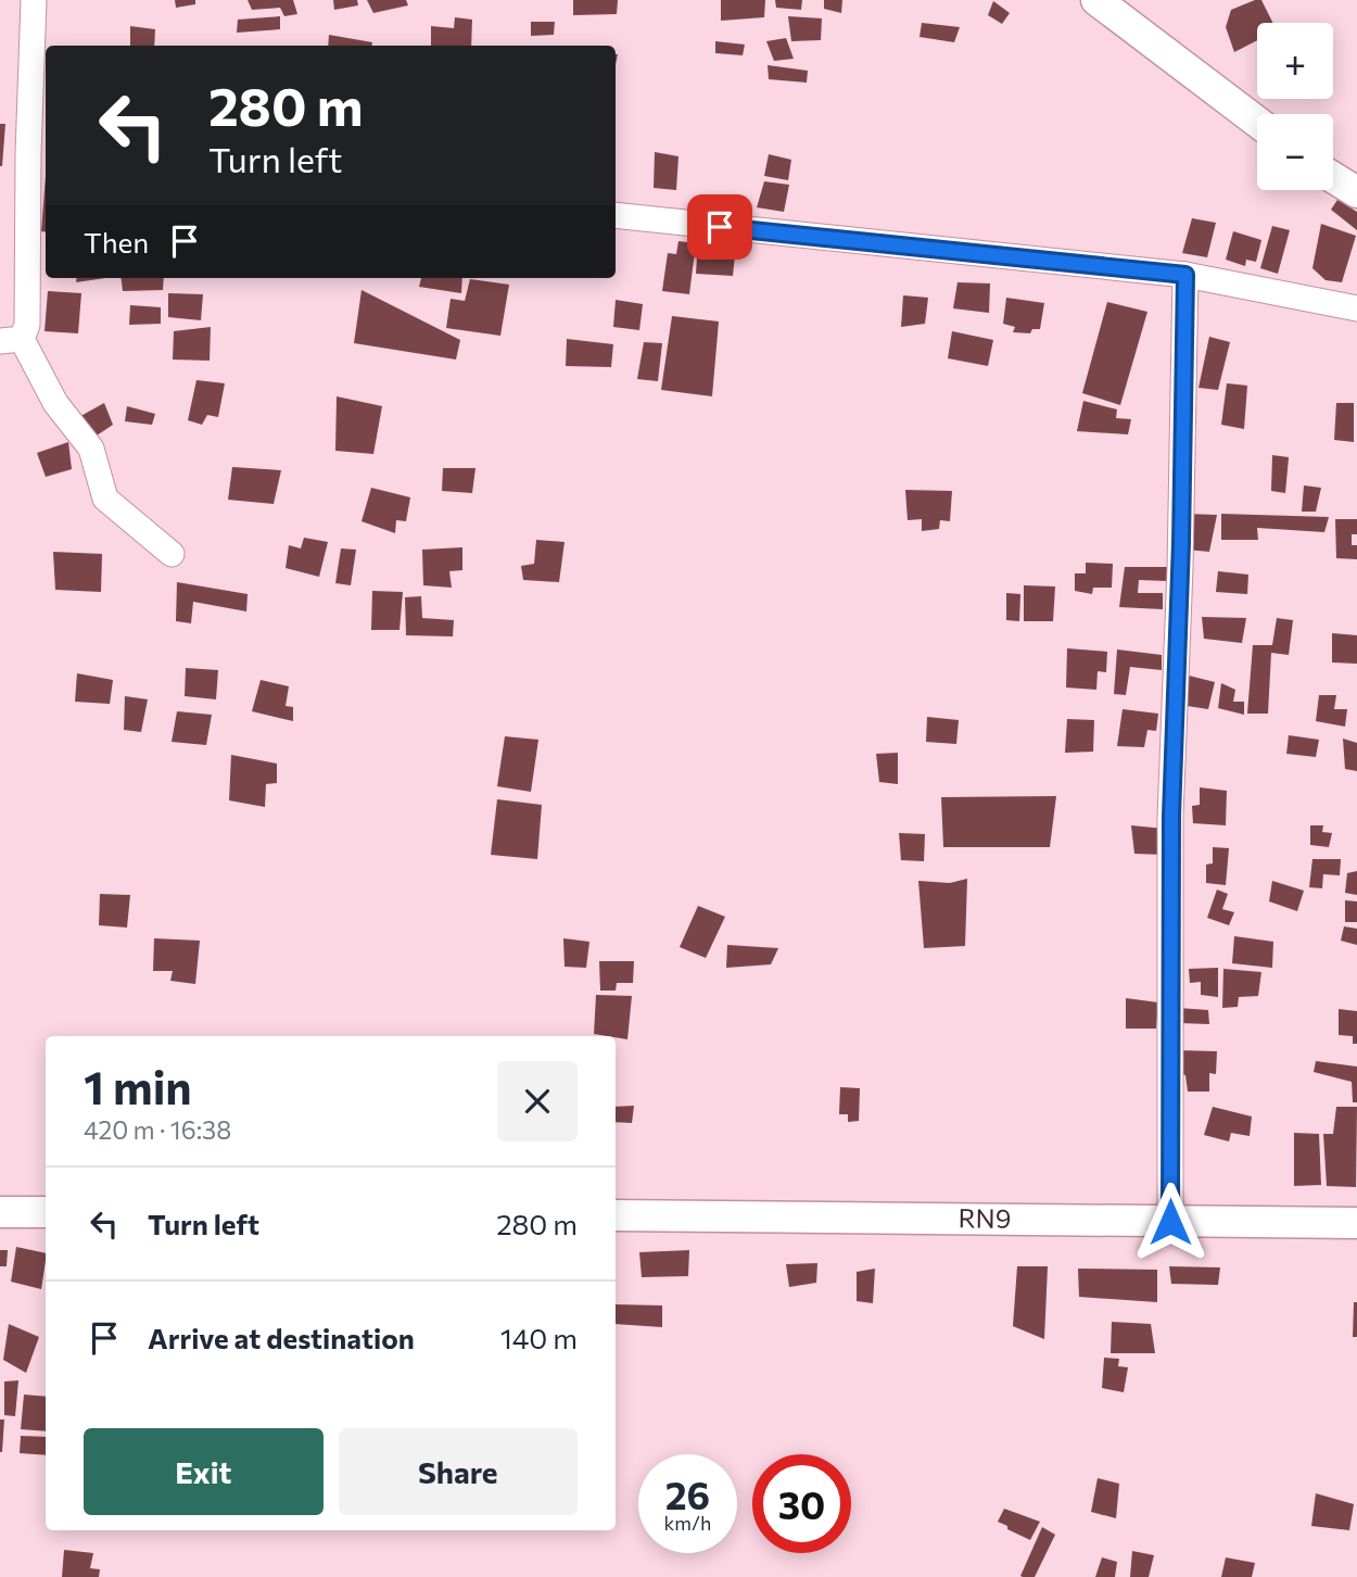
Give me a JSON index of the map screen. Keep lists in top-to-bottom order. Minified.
{"streets":{"main road":["RN9"]},"page":{"map_buttons":["+","−"],"turn":["280 m","Turn left"],"then":"Then","heading":["1 min","420 m · 16:38"],"list":[{"name":"Turn left","value":"280 m"},{"name":"Arrive at destination","value":"140 m"}],"buttons":["Exit","Share"],"speed":"26 km/h","limit":"30"}}
